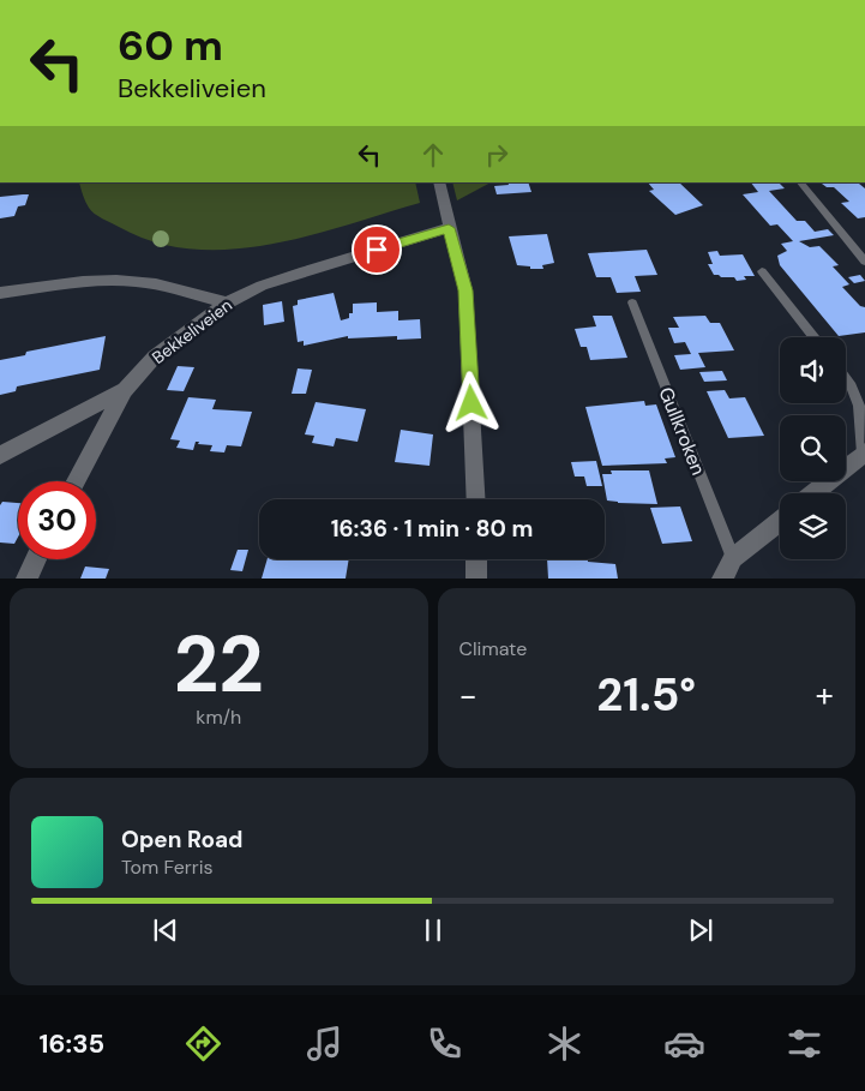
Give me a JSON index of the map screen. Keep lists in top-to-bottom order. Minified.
{"streets":{"street":["Bekkeliveien"],"lane":["Gullkroken"]},"page":{"turn":["60 m","Bekkeliveien"],"limit":"30","trip":"16:36 · 1 min · 80 m","tile":[["22","km/h"],"Climate"],"heat":["−","21.5°","+"],"song":["Open Road","Tom Ferris"],"tabs":"16:35"}}
